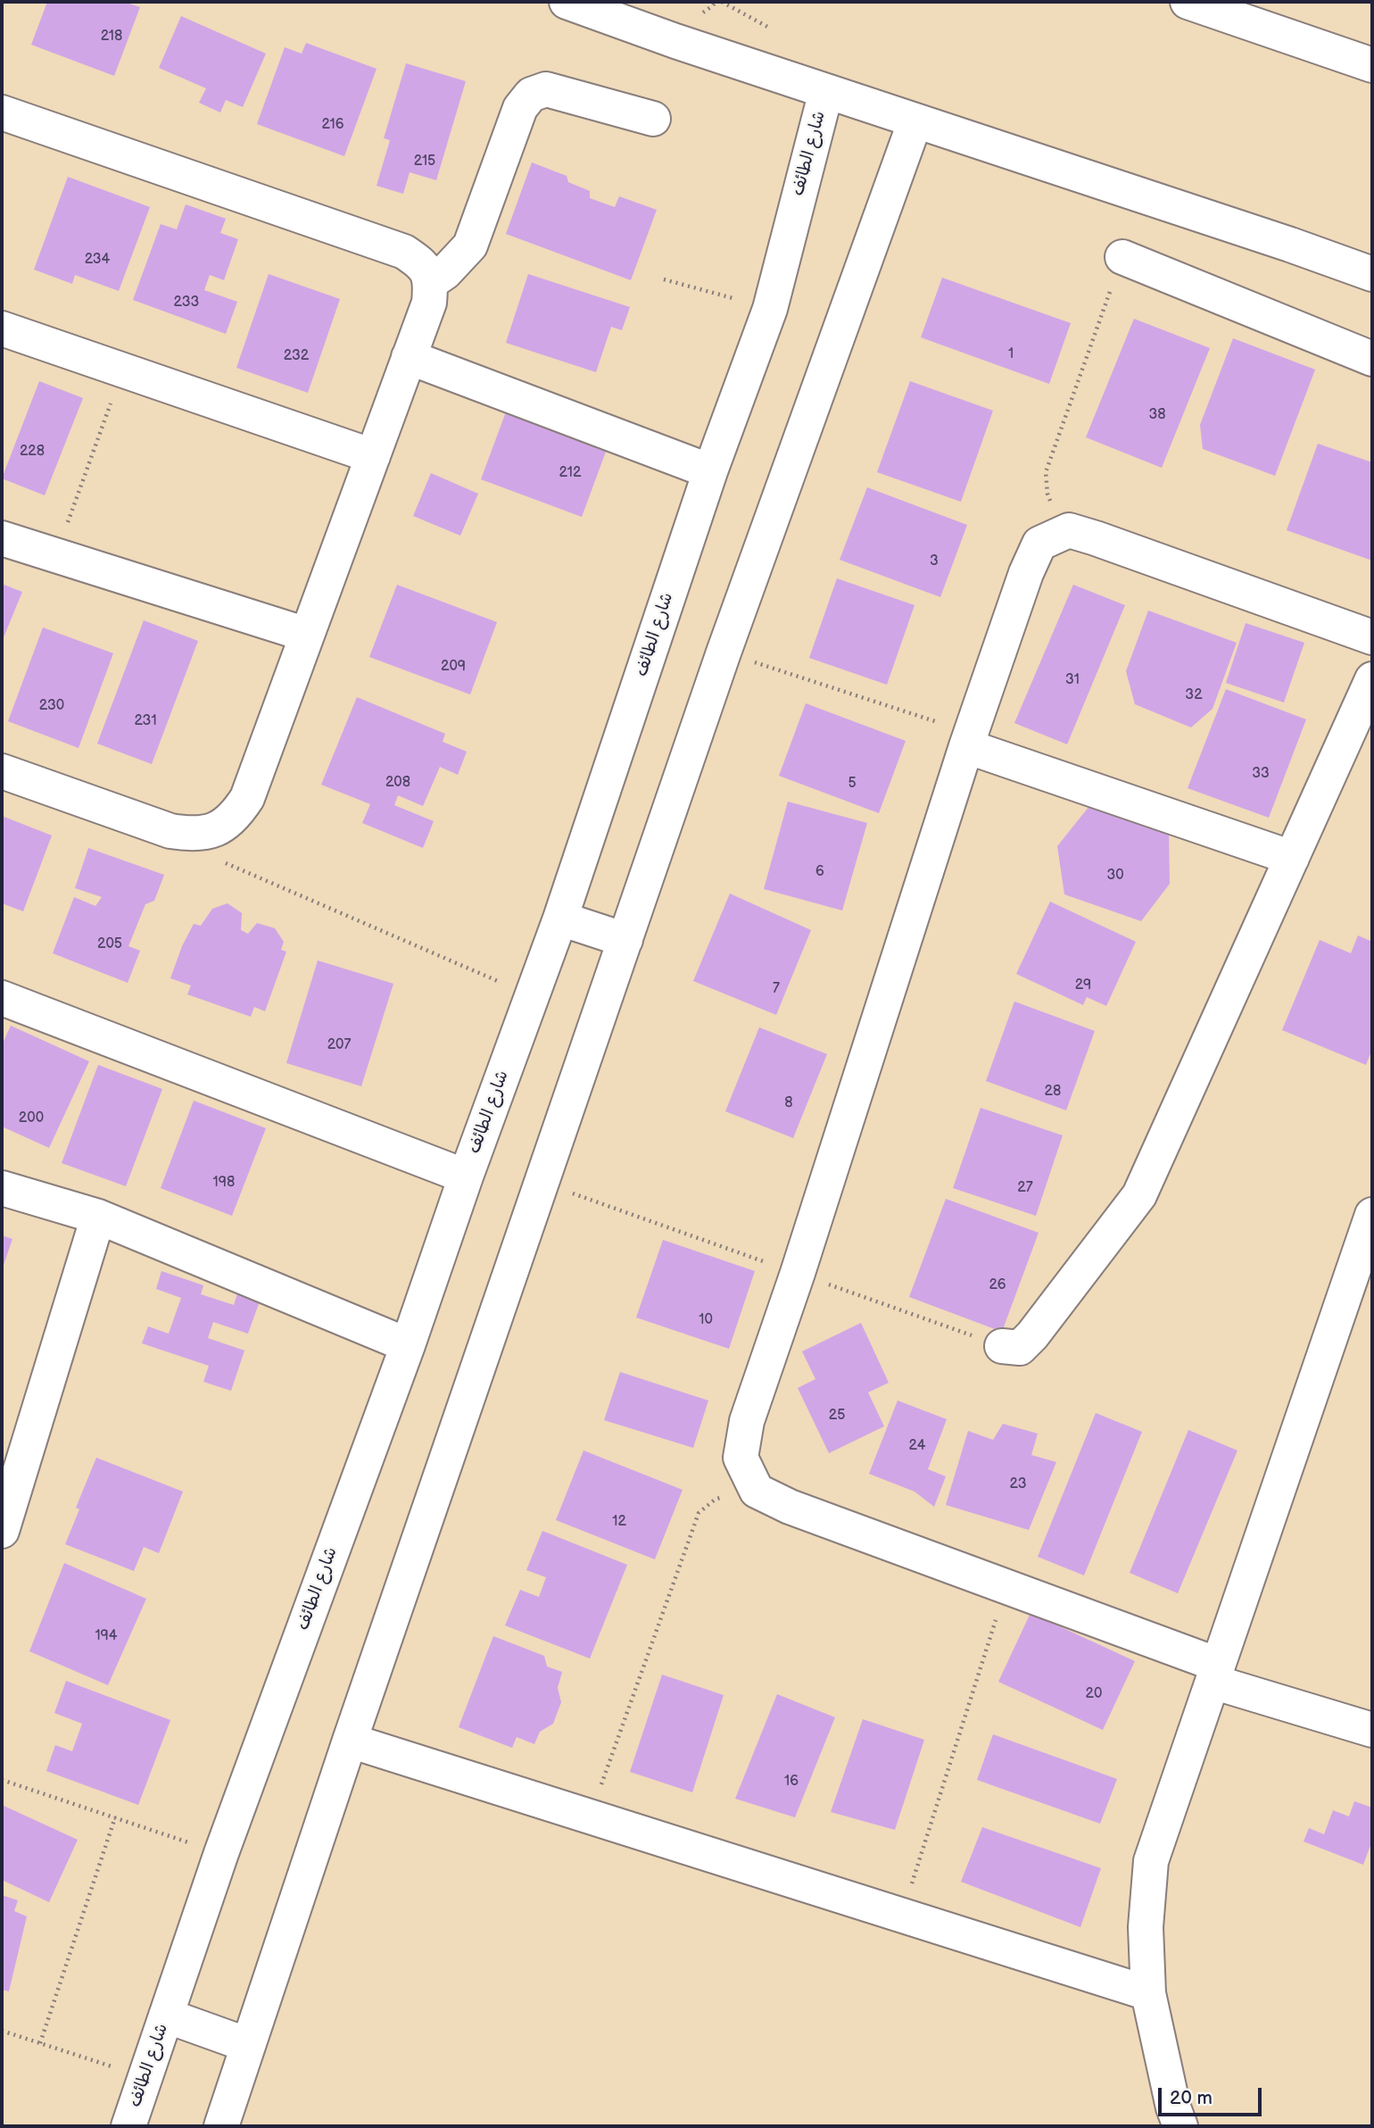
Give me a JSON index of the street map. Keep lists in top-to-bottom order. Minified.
{"streets":{"street":["شارع الطائف"]},"house_numbers":["218","216","215","234","233","1","232","38","228","212","3","209","31","32","230","231","33","208","5","6","30","205","29","7","207","28","8","200","198","27","26","10","25","24","23","12","194","20","16"],"scale_bar":"20 m"}
